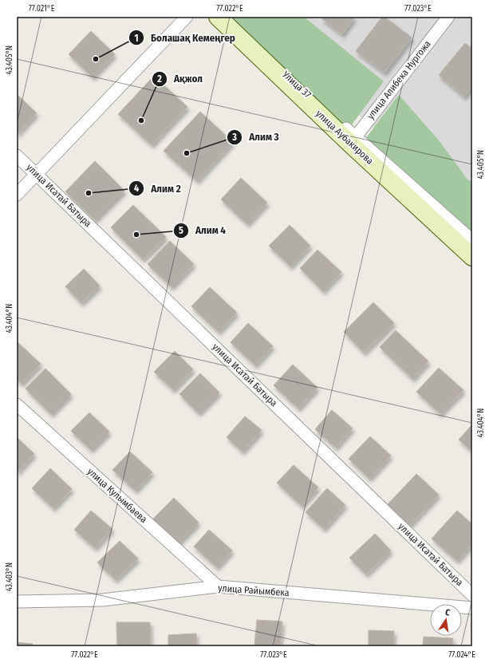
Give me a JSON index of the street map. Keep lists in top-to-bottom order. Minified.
{"streets":{"main road":["улица Аубакирова"],"street":["улица Алибека Нургожа","Улица 37","улица Исатай Батыра","улица Кулымбаева","улица Райымбека"]},"crossings":[["улица Алибека Нургожа","улица Аубакирова"],["улица Кулымбаева","улица Райымбека"]],"places":["Болашақ Кемеңгер","Ақжол","Алим 3","Алим 2","Алим 4"],"north":"top","coordinates":["77.021°E","77.022°E","77.023°E","43.405°N","43.404°N","43.403°N","77.024°E"]}
